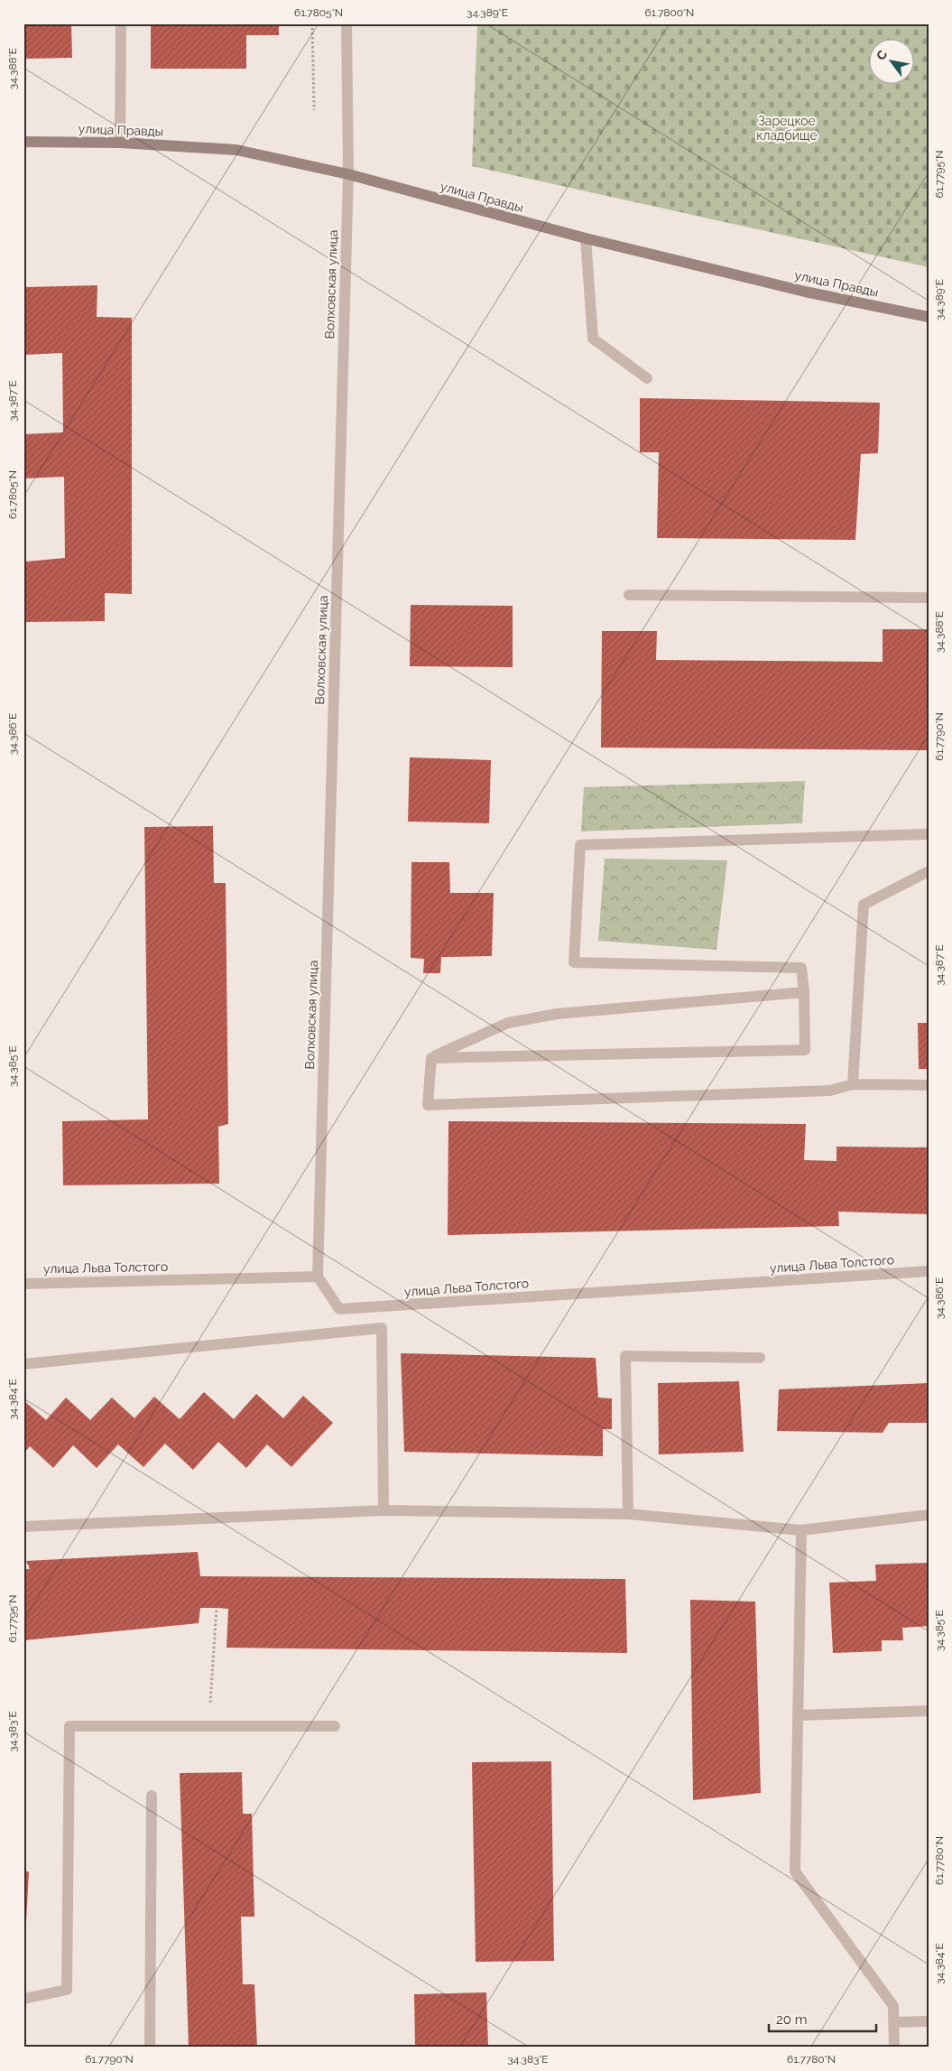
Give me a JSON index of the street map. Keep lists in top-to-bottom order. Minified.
{"streets":{"main road":["улица Правды"],"street":["Волховская улица","улица Льва Толстого"]},"crossings":[["улица Правды","Волховская улица"],["Волховская улица","улица Льва Толстого"]],"parks":["Зарецкое кладбище"],"scale_bar":"20 m","north":"top left","coordinates":["61.7805°N","34.389°E","61.7800°N","34.388°E","61.7795°N","34.387°E","34.386°E","61.7790°N","34.385°E","34.384°E","34.383°E","61.7780°N"]}
